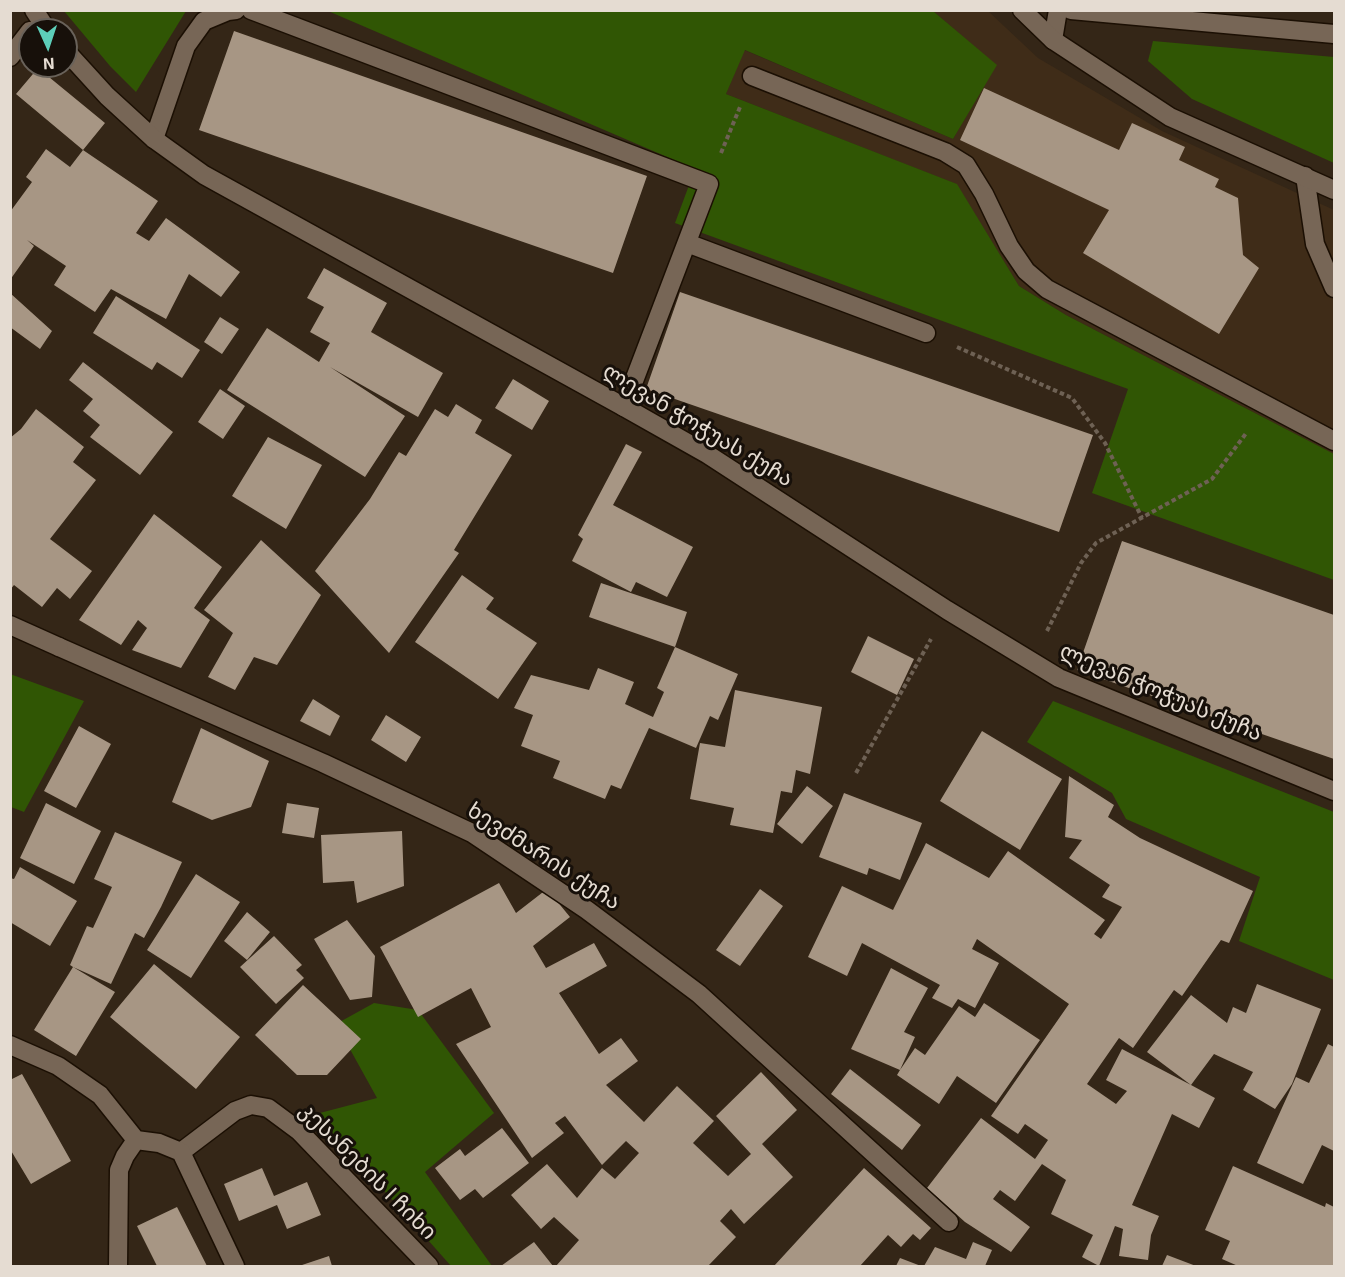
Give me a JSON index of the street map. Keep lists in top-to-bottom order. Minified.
{"streets":{"street":["ლევან ჭოჭუას ქუჩა","ხევძმარის ქუჩა","კესანების I ჩიხი"]},"north":"bottom"}
